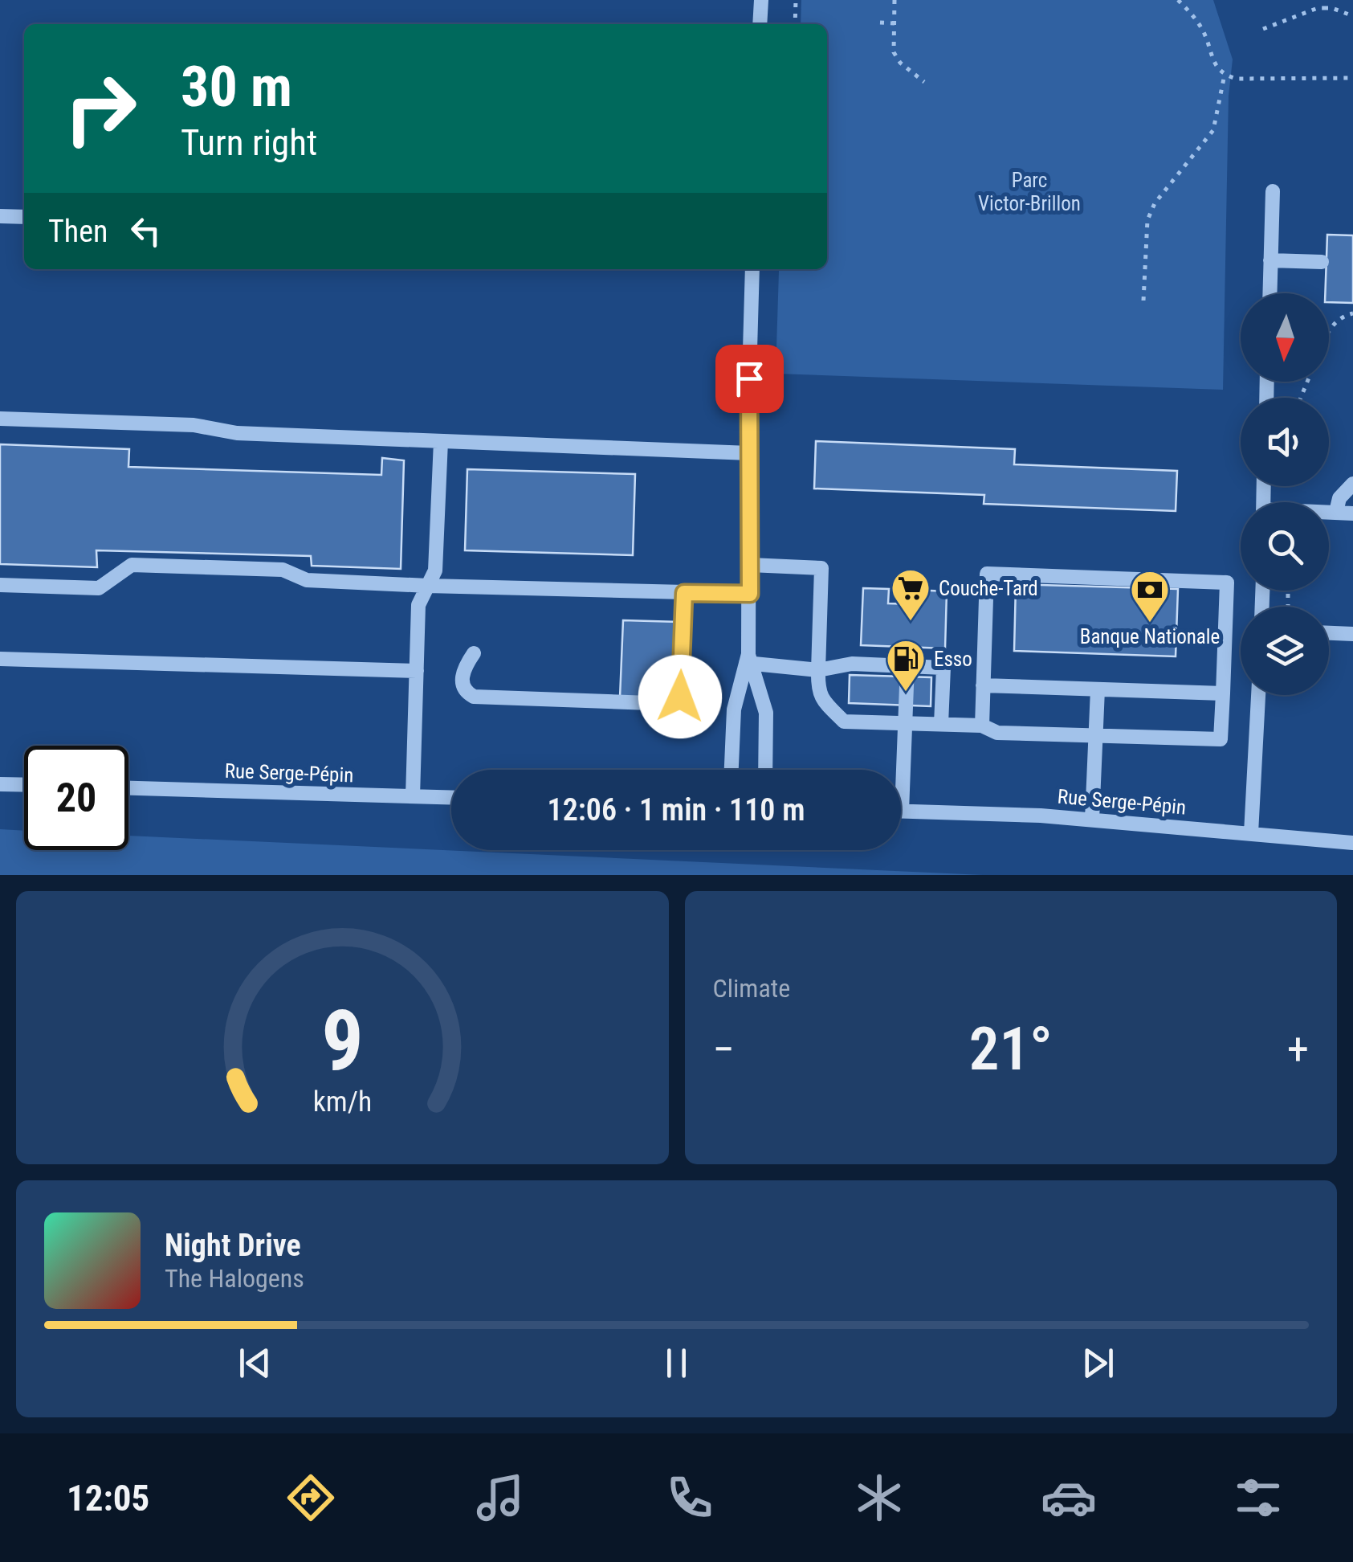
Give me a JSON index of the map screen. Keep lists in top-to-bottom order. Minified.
{"streets":{"street":["Rue Serge-Pépin"]},"parks":["Parc Victor-Brillon"],"places":{"supermarket":["Couche-Tard"],"bank":["Banque Nationale"],"fuel station":["Esso"]},"north":"bottom","page":{"turn":["30 m","Turn right"],"then":"Then","limit":"20","trip":"12:06 · 1 min · 110 m","tile":"Climate","heat":["−","21°","+"],"song":["Night Drive","The Halogens"],"tabs":"12:05","gauge":["9","km/h"]}}
